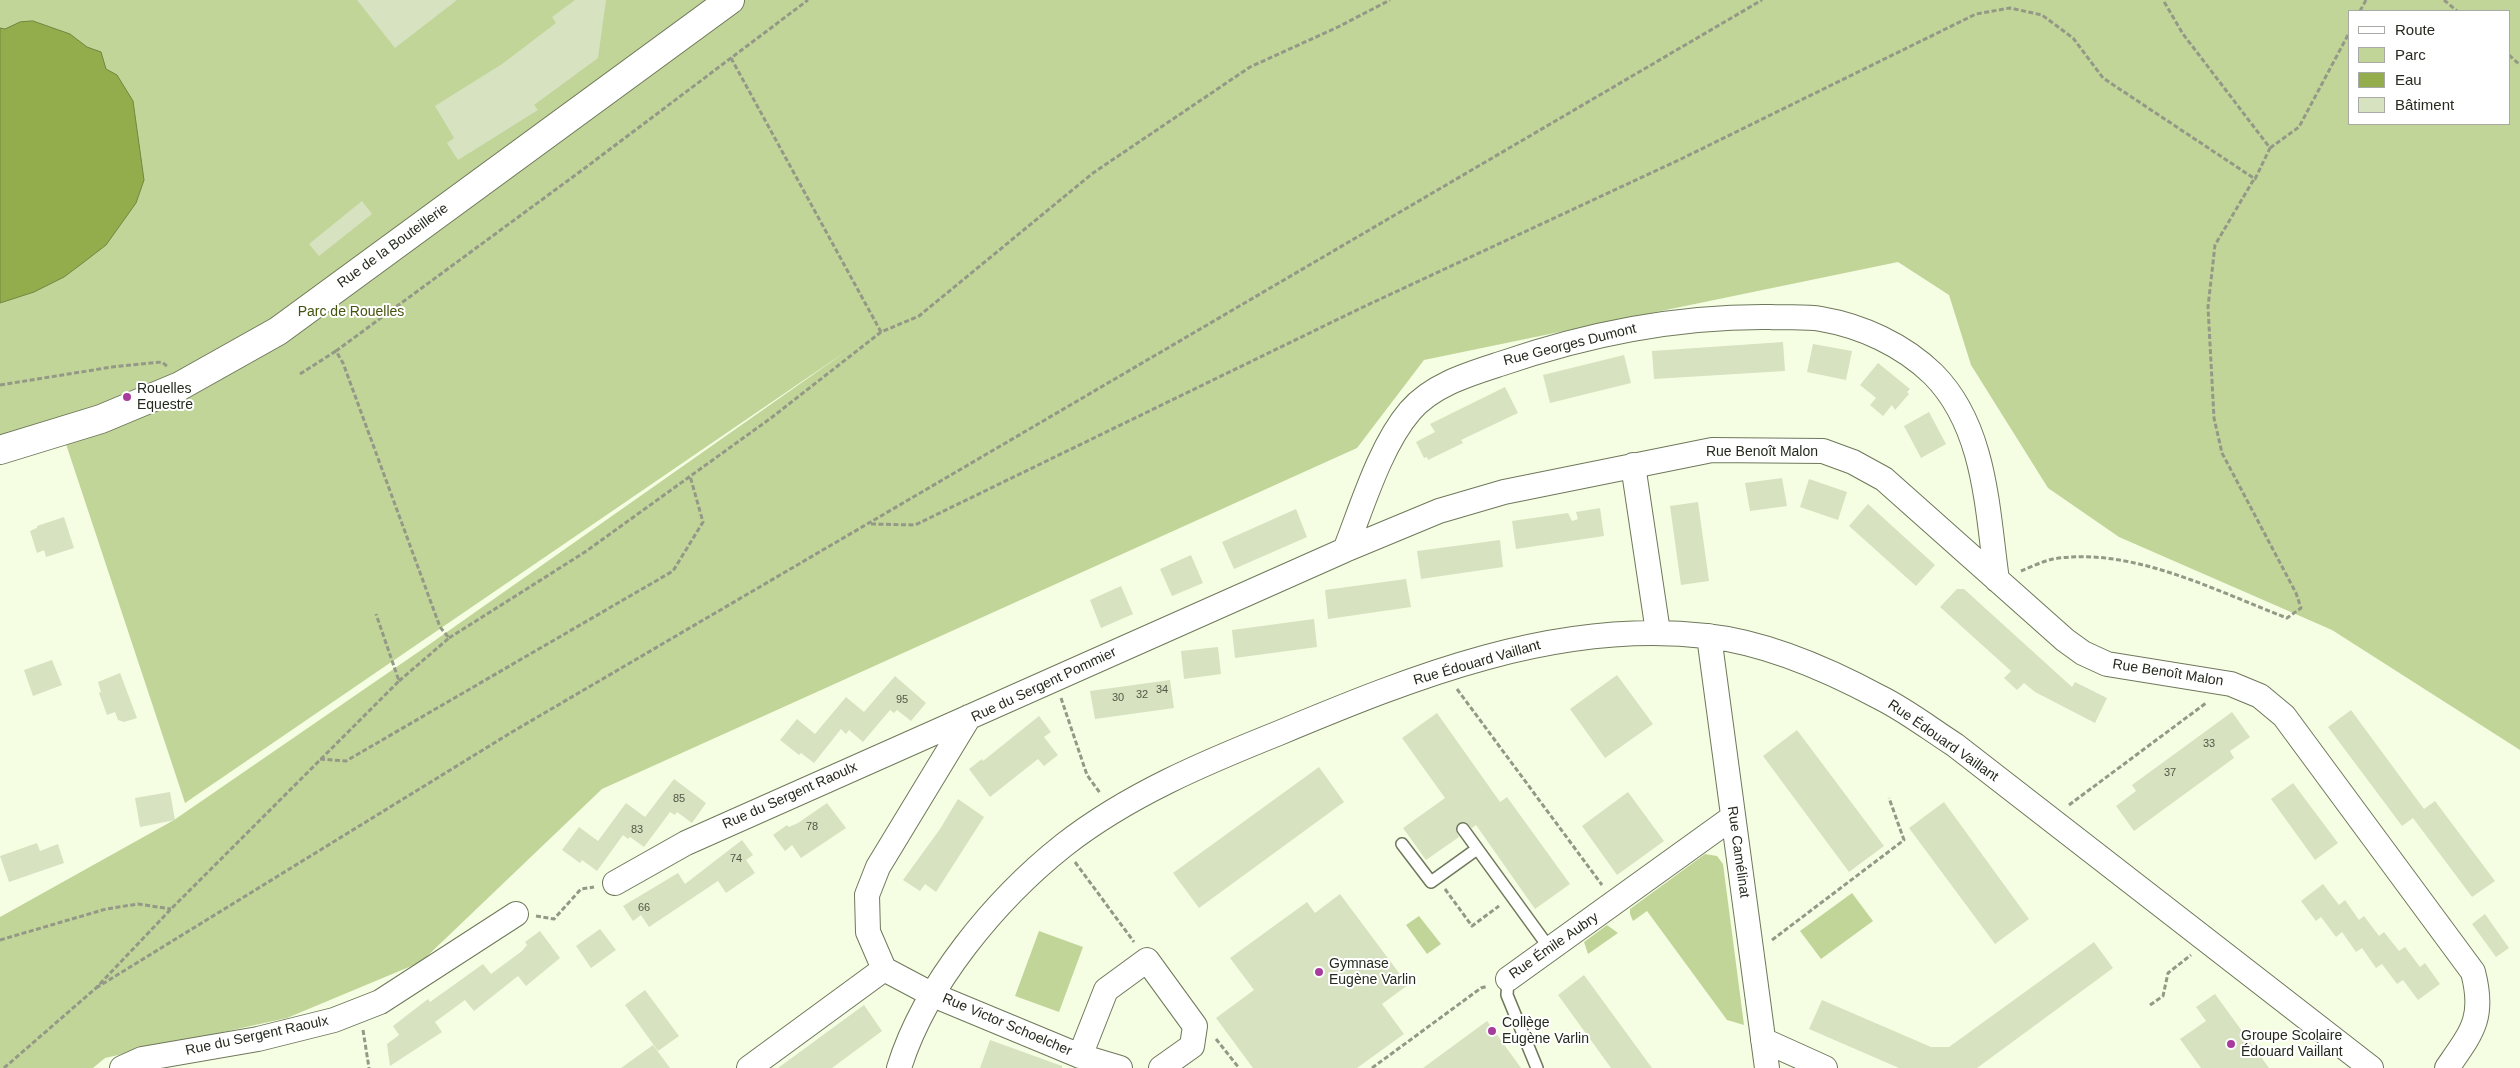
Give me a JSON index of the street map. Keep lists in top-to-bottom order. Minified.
{"streets":{"street":["Rue de la Bouteillerie","Rue Georges Dumont","Rue Benoît Malon","Rue Édouard Vaillant","Rue du Sergent Pommier","Rue du Sergent Raoulx","Rue Camélinat","Rue Émile Aubry","Rue Victor Schoelcher"]},"crossings":[["Rue Georges Dumont","Rue Benoît Malon"],["Rue Georges Dumont","Rue du Sergent Pommier"],["Rue Benoît Malon","Rue du Sergent Pommier"],["Rue Édouard Vaillant","Rue Camélinat"],["Rue Édouard Vaillant","Rue Victor Schoelcher"],["Rue du Sergent Pommier","Rue du Sergent Raoulx"],["Rue Camélinat","Rue Émile Aubry"]],"parks":["Parc de Rouelles"],"places":["Rouelles Equestre","Gymnase Eugène Varlin","Collège Eugène Varlin","Groupe Scolaire Édouard Vaillant"],"house_numbers":["34","32","30","95","33","37","85","78","83","74","66"],"legend":["Route","Parc","Eau","Bâtiment"]}
